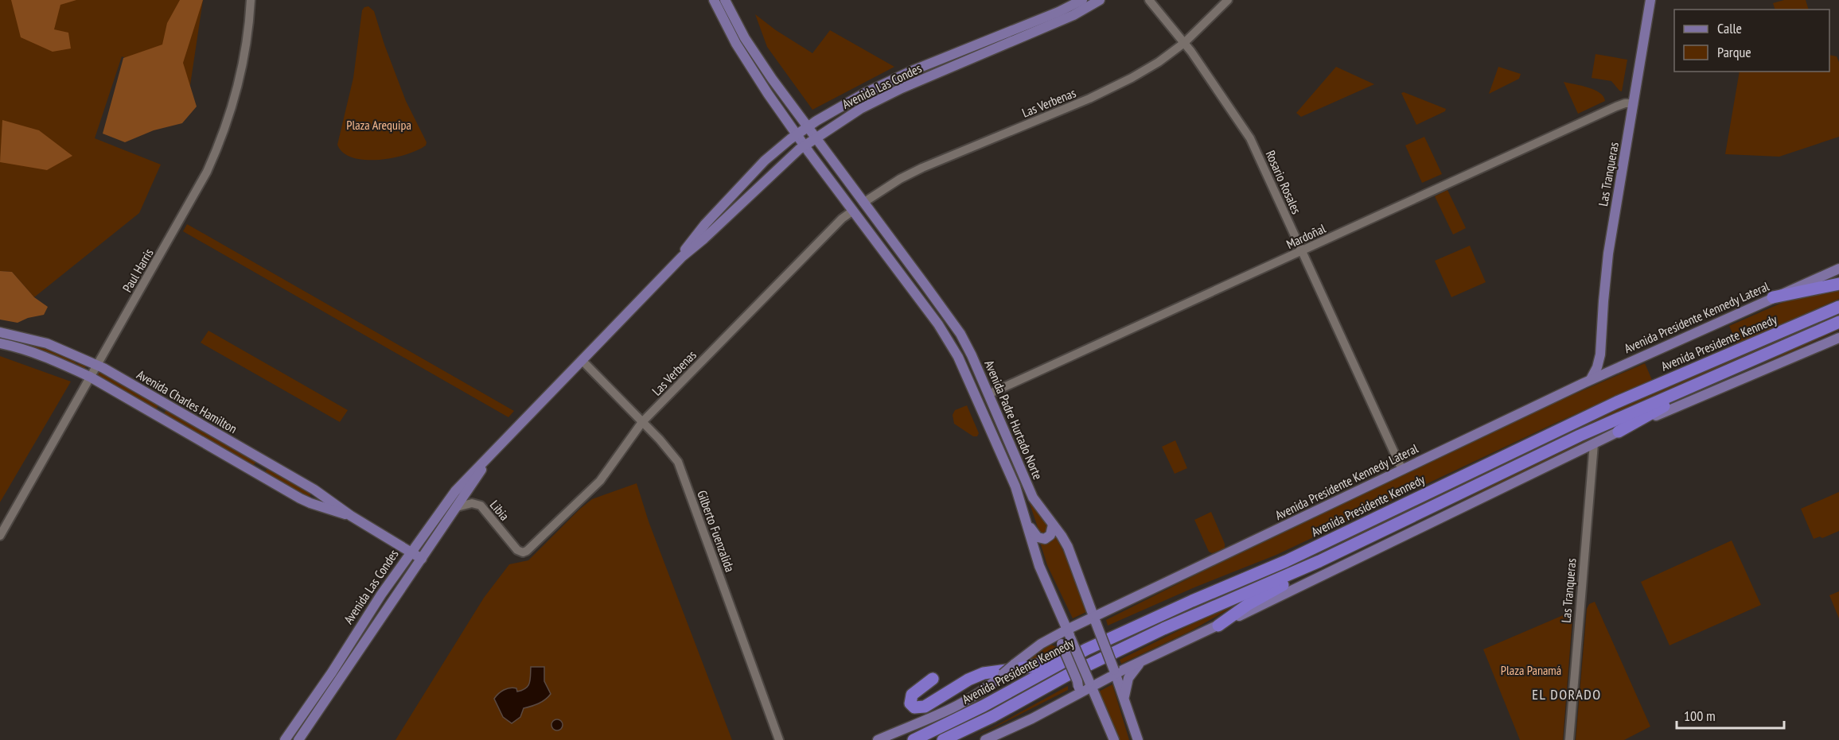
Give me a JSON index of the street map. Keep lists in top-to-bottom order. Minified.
{"streets":{"highway":["Avenida Presidente Kennedy"],"main road":["Avenida Las Condes","Las Tranqueras","Avenida Presidente Kennedy Lateral","Avenida Charles Hamilton","Avenida Padre Hurtado Norte"],"street":["Las Verbenas","Rosario Rosales","Mardoñal","Paul Harris","Libia","Gilberto Fuenzalida"]},"crossings":[["Avenida Las Condes","Avenida Charles Hamilton"],["Avenida Las Condes","Avenida Padre Hurtado Norte"],["Avenida Las Condes","Libia"],["Avenida Las Condes","Gilberto Fuenzalida"],["Las Verbenas","Rosario Rosales"],["Las Verbenas","Avenida Padre Hurtado Norte"],["Las Verbenas","Libia"],["Las Verbenas","Gilberto Fuenzalida"],["Las Tranqueras","Mardoñal"],["Las Tranqueras","Avenida Presidente Kennedy Lateral"],["Rosario Rosales","Mardoñal"],["Rosario Rosales","Avenida Presidente Kennedy Lateral"],["Mardoñal","Avenida Padre Hurtado Norte"],["Paul Harris","Avenida Charles Hamilton"],["Avenida Presidente Kennedy Lateral","Avenida Padre Hurtado Norte"]],"districts":["EL DORADO"],"parks":["Plaza Arequipa","Plaza Panamá"],"legend":["Calle","Parque"],"scale_bar":"100 m"}
